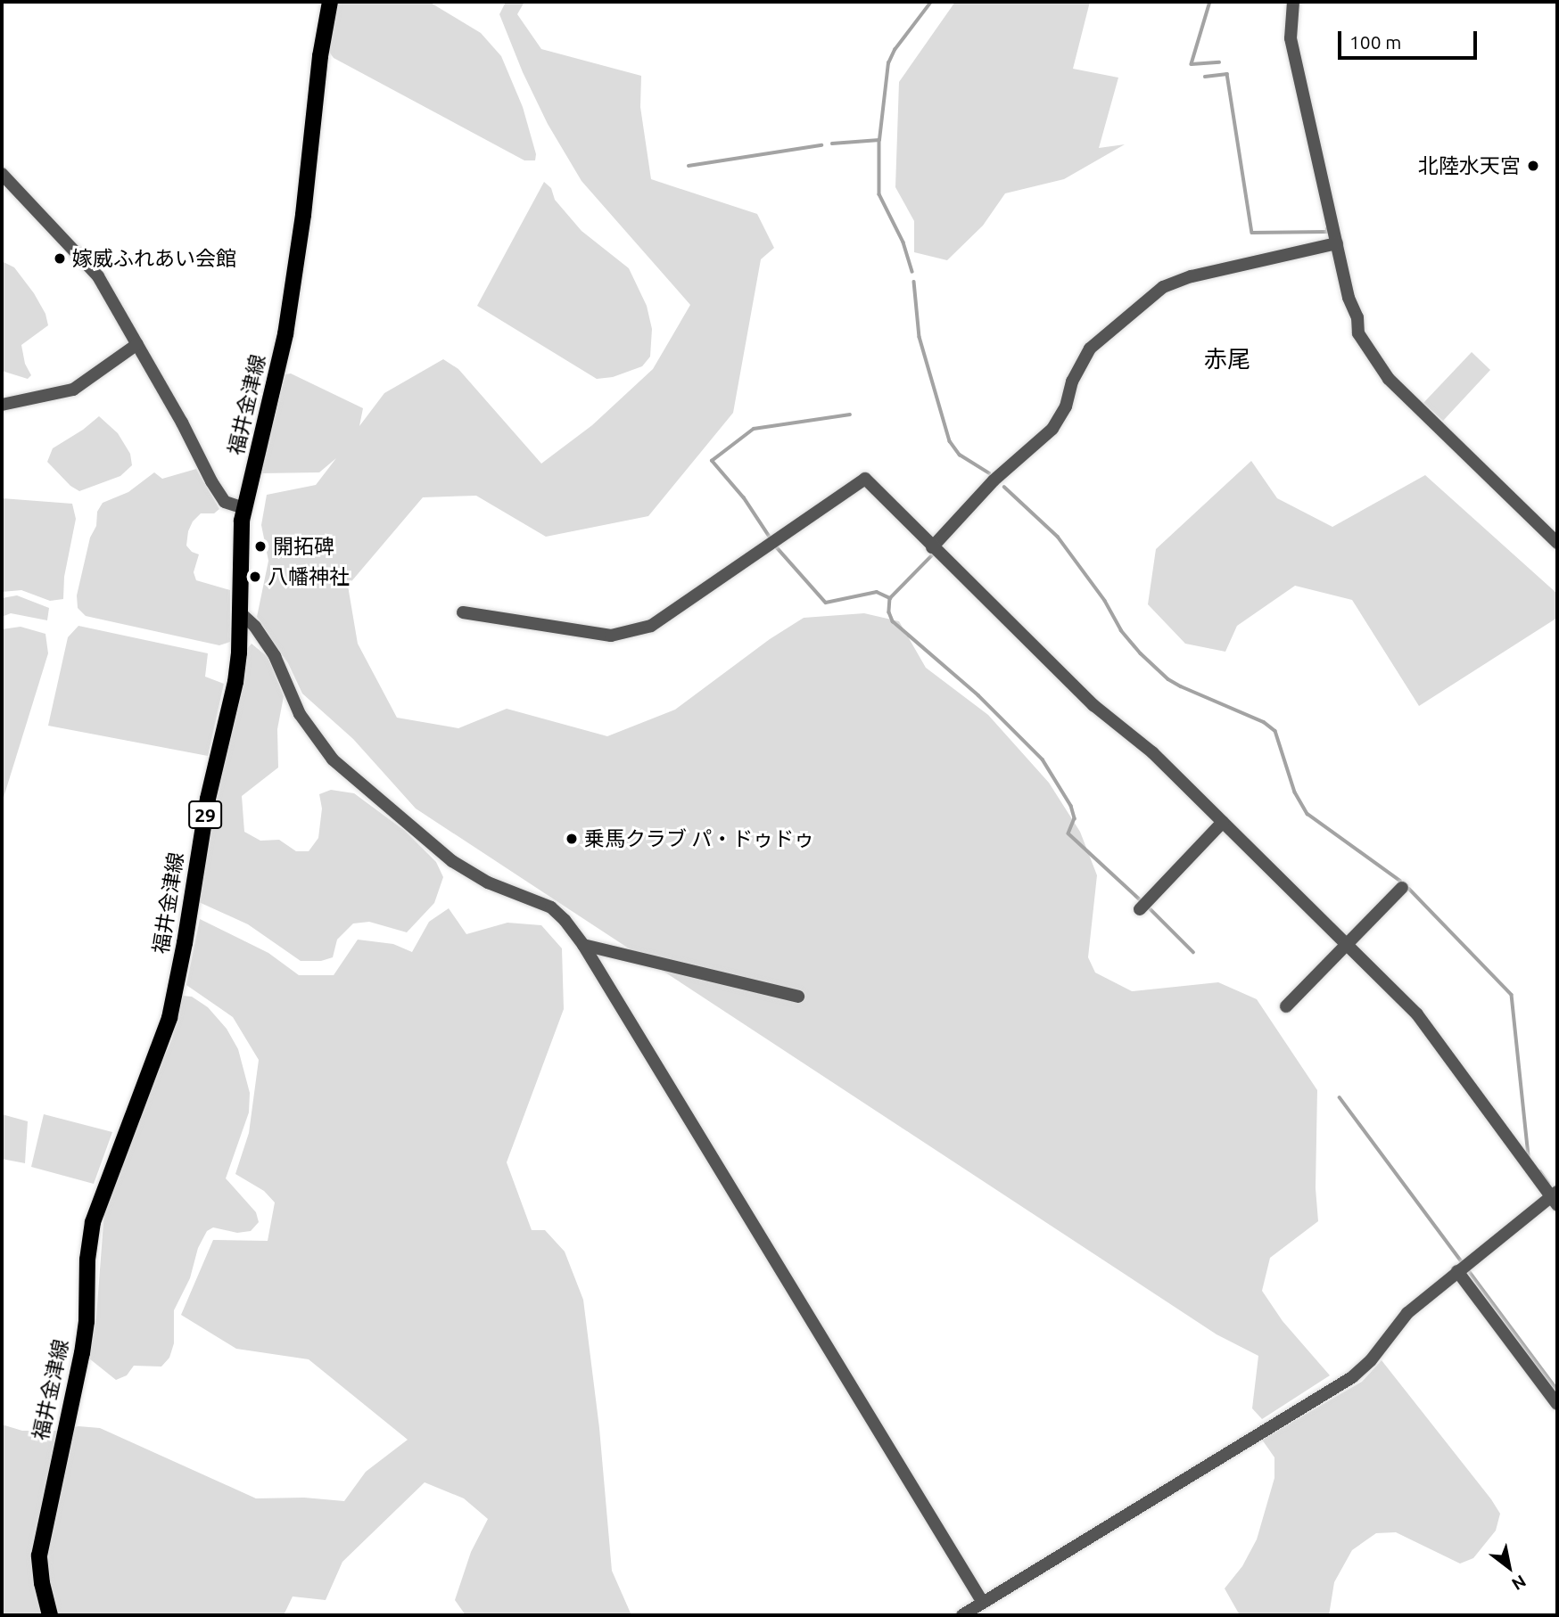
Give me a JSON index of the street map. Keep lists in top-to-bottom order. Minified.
{"streets":{"main road":["福井金津線","29"]},"districts":["赤尾"],"places":["北陸水天宮","嫁威ふれあい会館","開拓碑","八幡神社","乗馬クラブ パ・ドゥドゥ"],"scale_bar":"100 m","north":"bottom right"}
